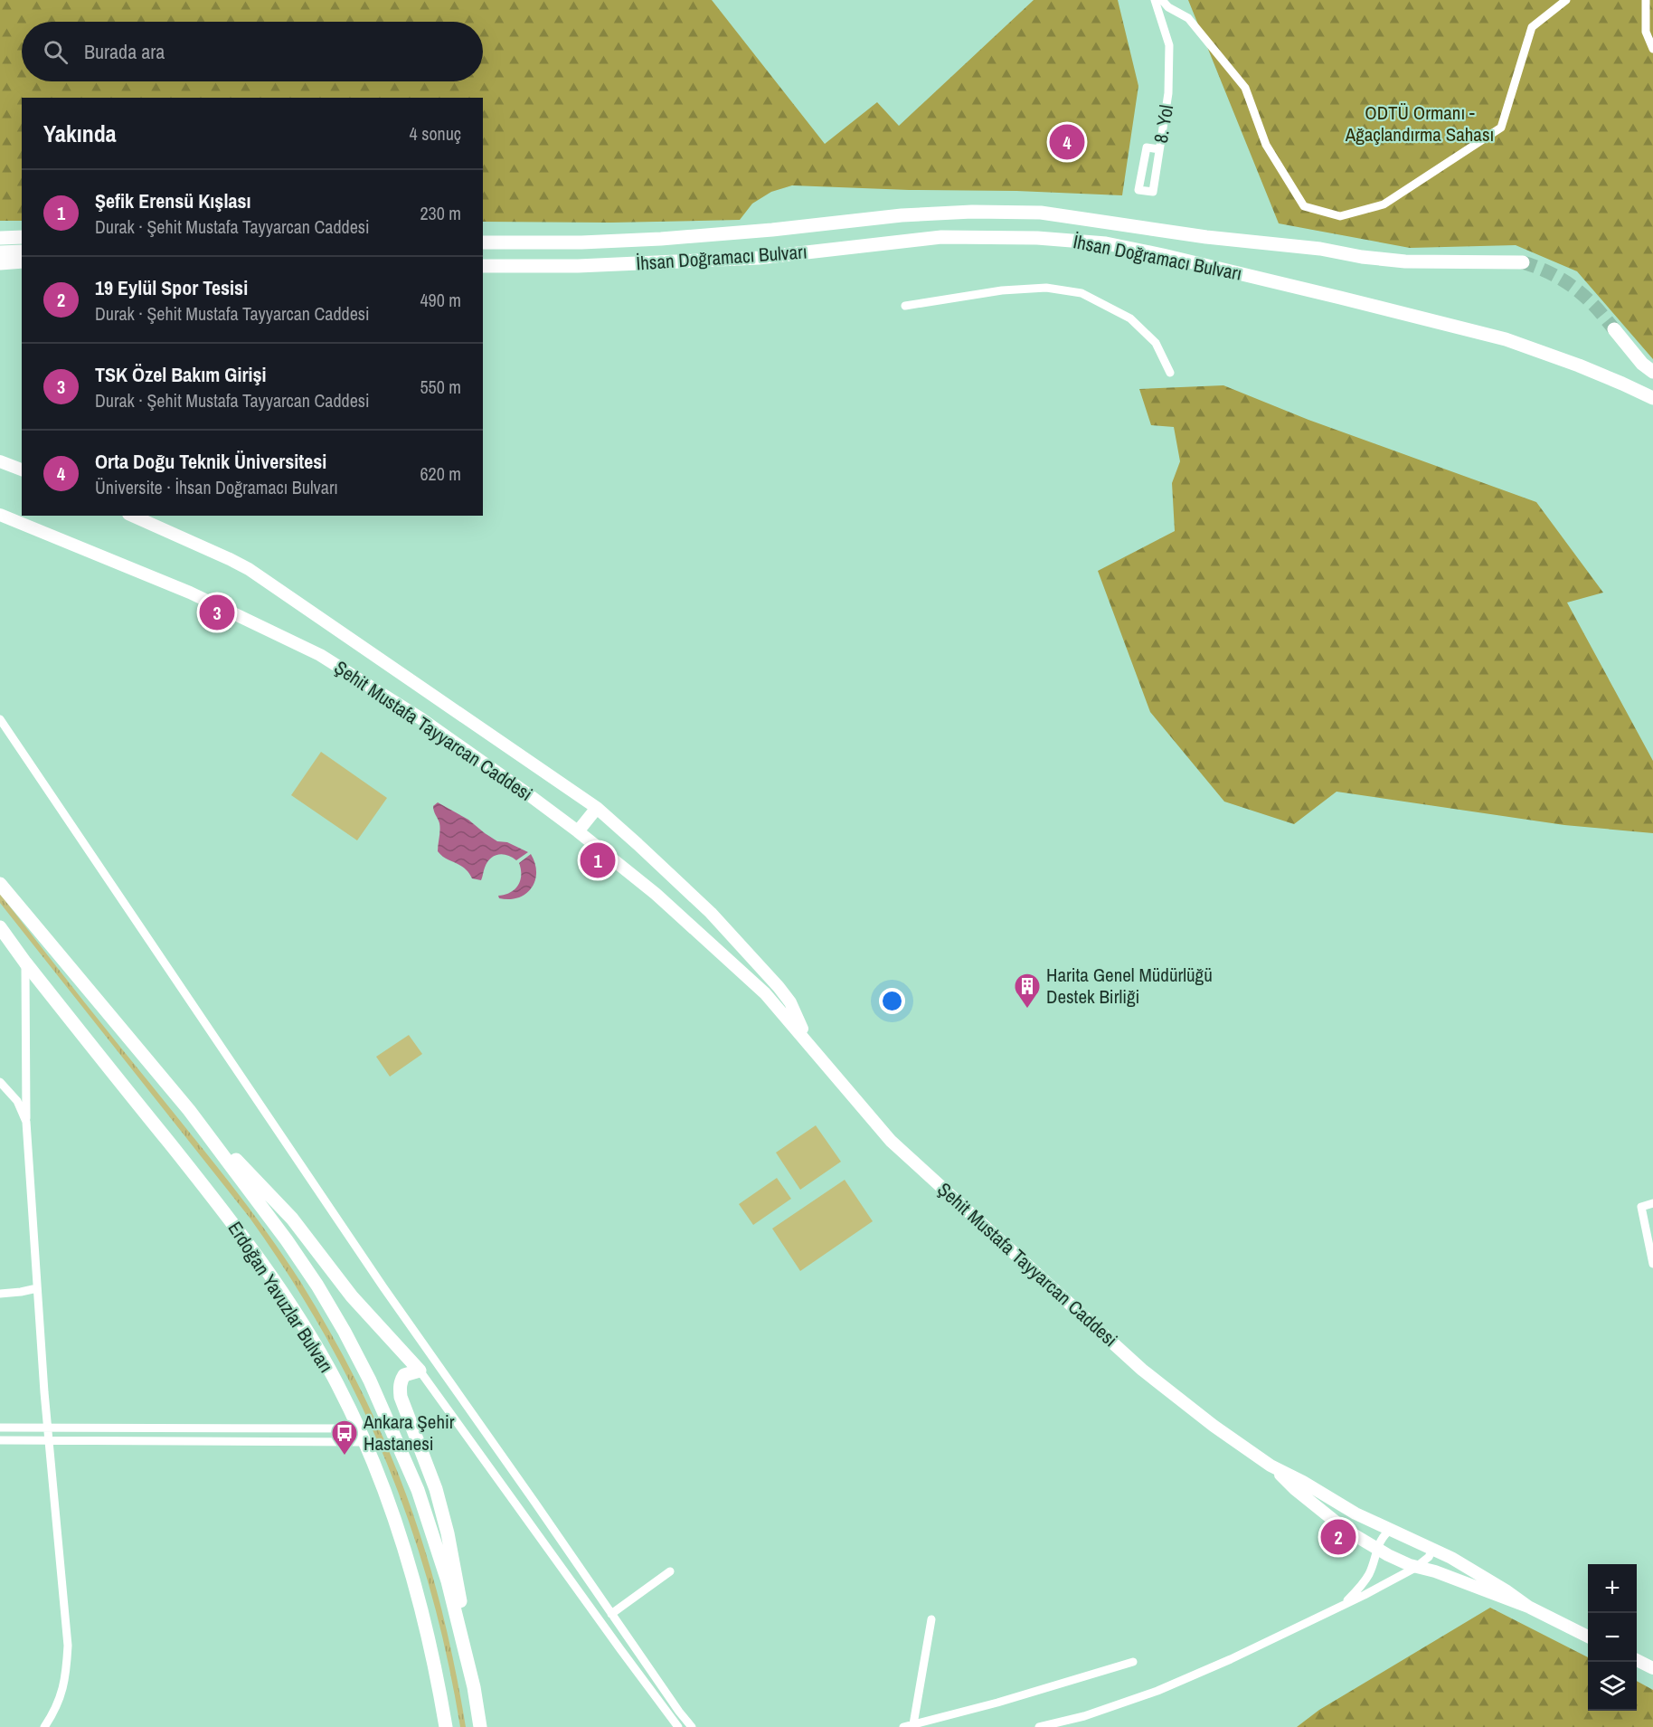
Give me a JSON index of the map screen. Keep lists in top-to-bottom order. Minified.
{"streets":{"main road":["İhsan Doğramacı Bulvarı","Şehit Mustafa Tayyarcan Caddesi","Erdoğan Yavuzlar Bulvarı"],"street":["8. Yol"]},"parks":["ODTÜ Ormanı - Ağaçlandırma Sahası"],"places":{"building":["Harita Genel Müdürlüğü Destek Birliği"],"bus stop":["Ankara Şehir Hastanesi"]},"page":{"search":"Burada ara","heading":["Yakında","4 sonuç"],"pins":["4","3","1","2"],"list":[{"mark":"1","name":"Şefik Erensü Kışlası","note":"Durak · Şehit Mustafa Tayyarcan Caddesi","value":"230 m"},{"mark":"2","name":"19 Eylül Spor Tesisi","note":"Durak · Şehit Mustafa Tayyarcan Caddesi","value":"490 m"},{"mark":"3","name":"TSK Özel Bakım Girişi","note":"Durak · Şehit Mustafa Tayyarcan Caddesi","value":"550 m"},{"mark":"4","name":"Orta Doğu Teknik Üniversitesi","note":"Üniversite · İhsan Doğramacı Bulvarı","value":"620 m"}],"map_buttons":["+","−"]}}
